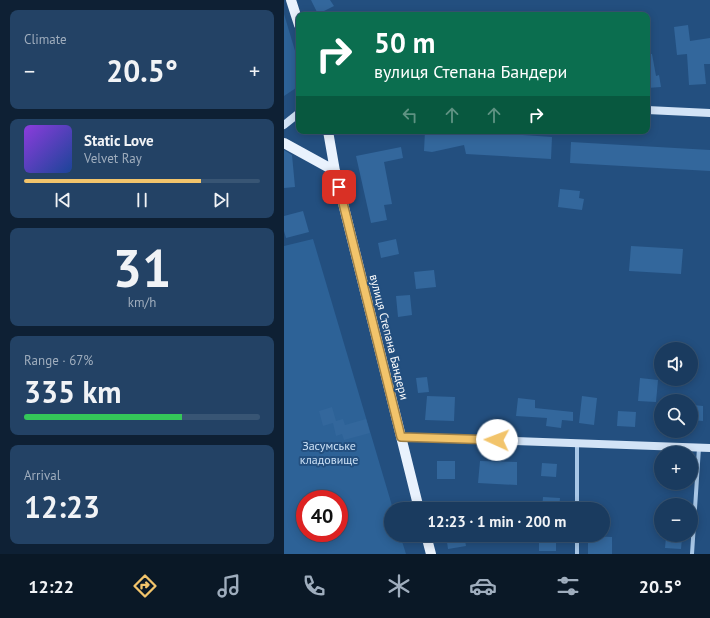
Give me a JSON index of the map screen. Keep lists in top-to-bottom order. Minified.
{"streets":{"main road":["вулиця Степана Бандери"]},"parks":["Засумське кладовище"],"page":{"tile":["Climate",["31","km/h"],["Range · 67%","335 km"],["Arrival","12:23"]],"turn":["50 m","вулиця Степана Бандери"],"heat":["−","20.5°","+"],"song":["Static Love","Velvet Ray"],"map_buttons":["+","−"],"limit":"40","trip":"12:23 · 1 min · 200 m","tabs":["12:22","20.5°"]}}
